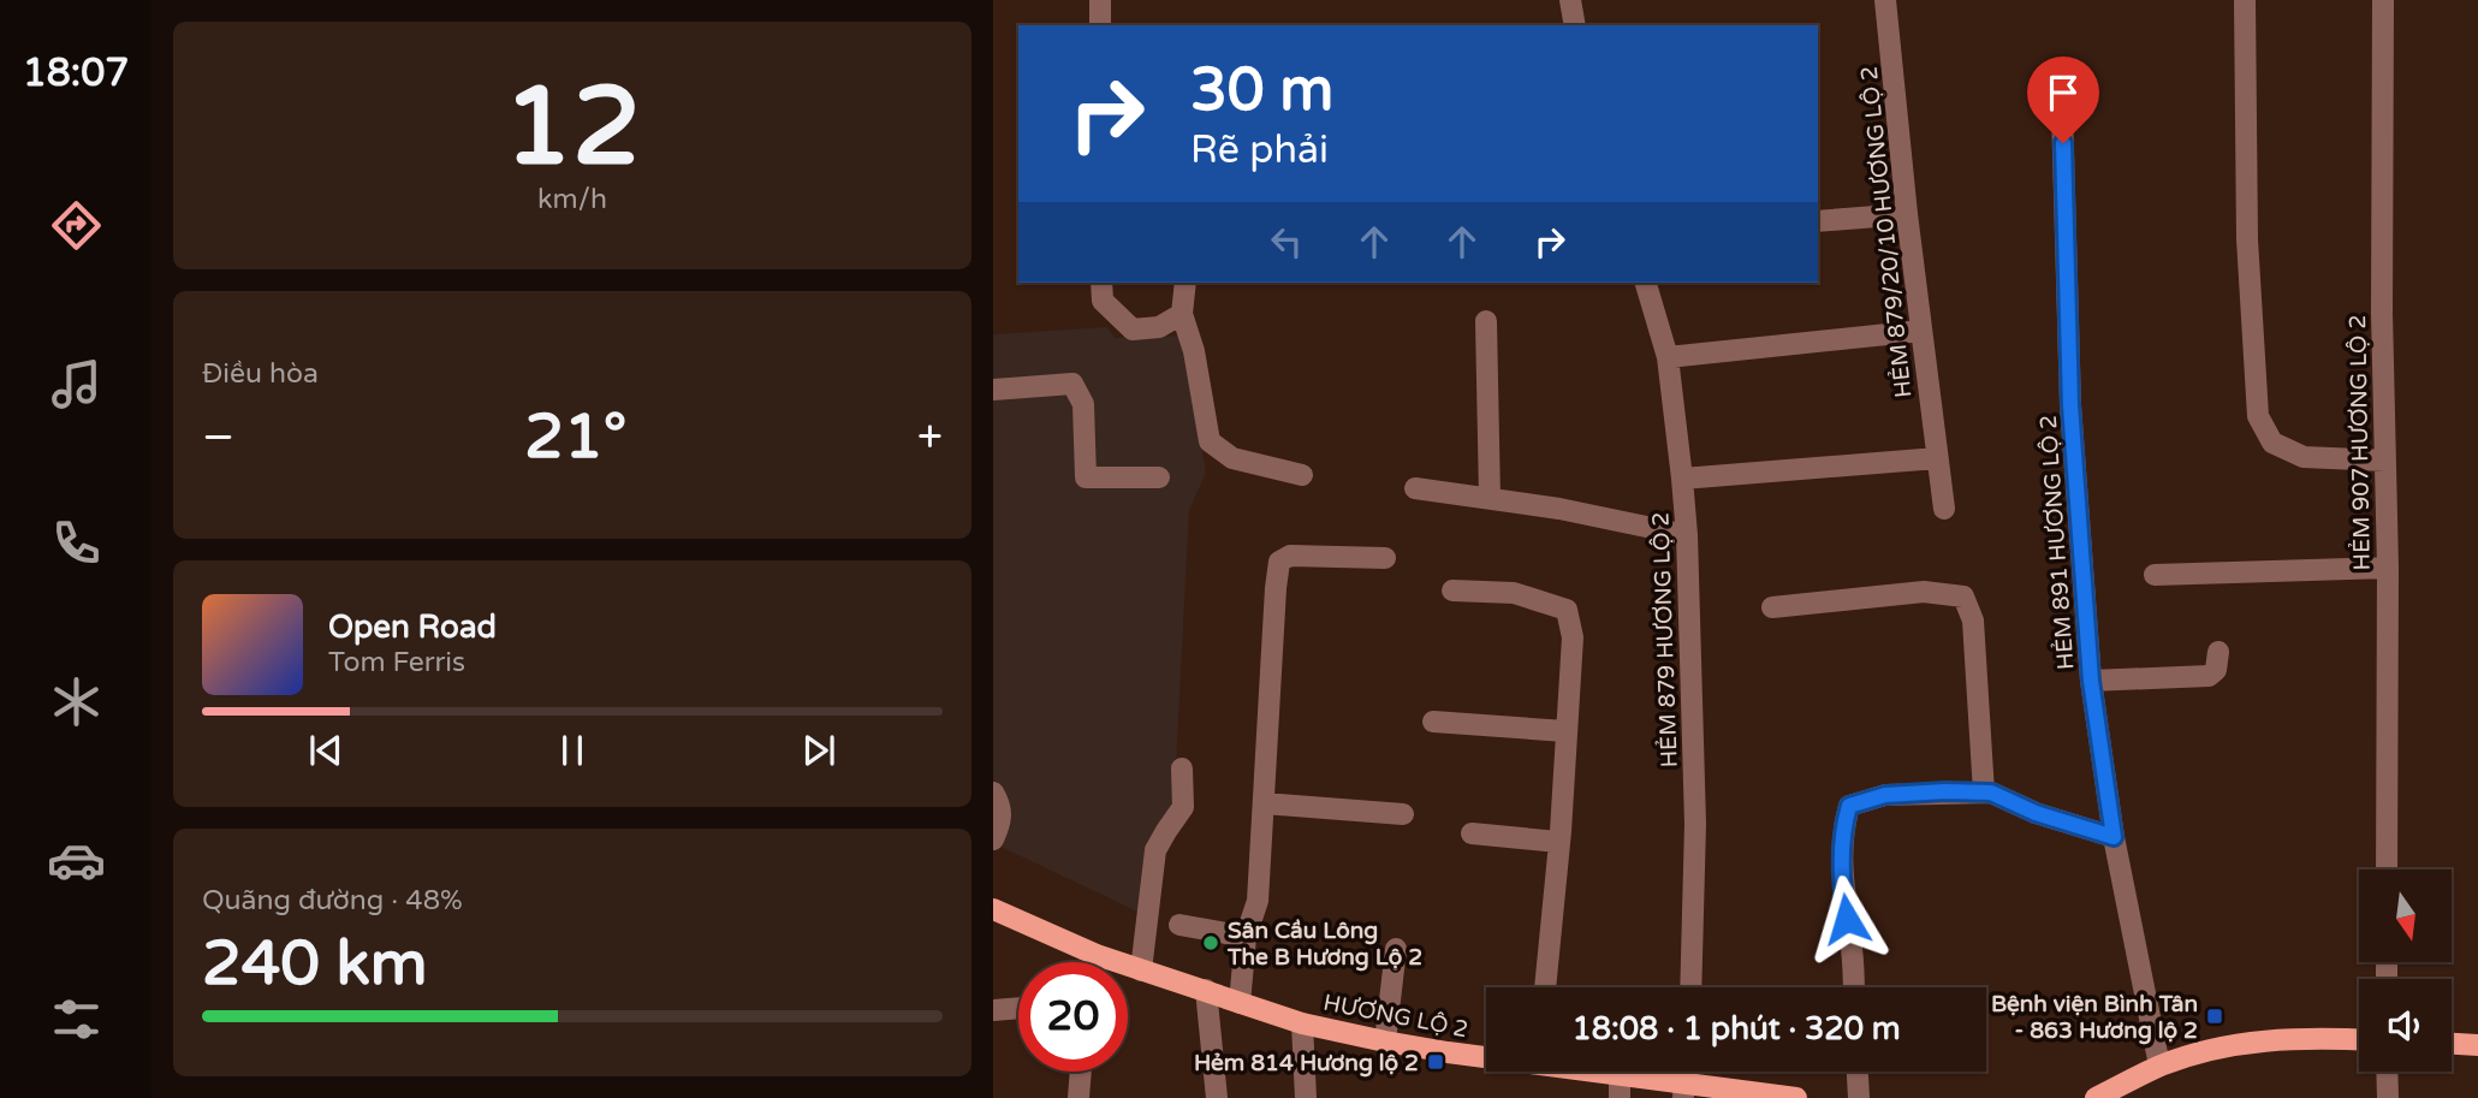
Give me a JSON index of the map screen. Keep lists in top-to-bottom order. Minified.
{"streets":{"main road":["HƯƠNG LỘ 2"],"street":["HẺM 879/20/10 HƯƠNG LỘ 2","HẺM 907 HƯƠNG LỘ 2","HẺM 891 HƯƠNG LỘ 2","HẺM 879 HƯƠNG LỘ 2"]},"places":{"other":["Sân Cầu Lông The B Hương Lộ 2"],"transit":["Bệnh viện Bình Tân - 863 Hương lộ 2","Hẻm 814 Hương lộ 2"]},"north":"bottom","page":{"tabs":"18:07","tile":[["12","km/h"],"Điều hòa",["Quãng đường · 48%","240 km"]],"turn":["30 m","Rẽ phải"],"heat":["−","21°","+"],"song":["Open Road","Tom Ferris"],"limit":"20","trip":"18:08 · 1 phút · 320 m"}}
